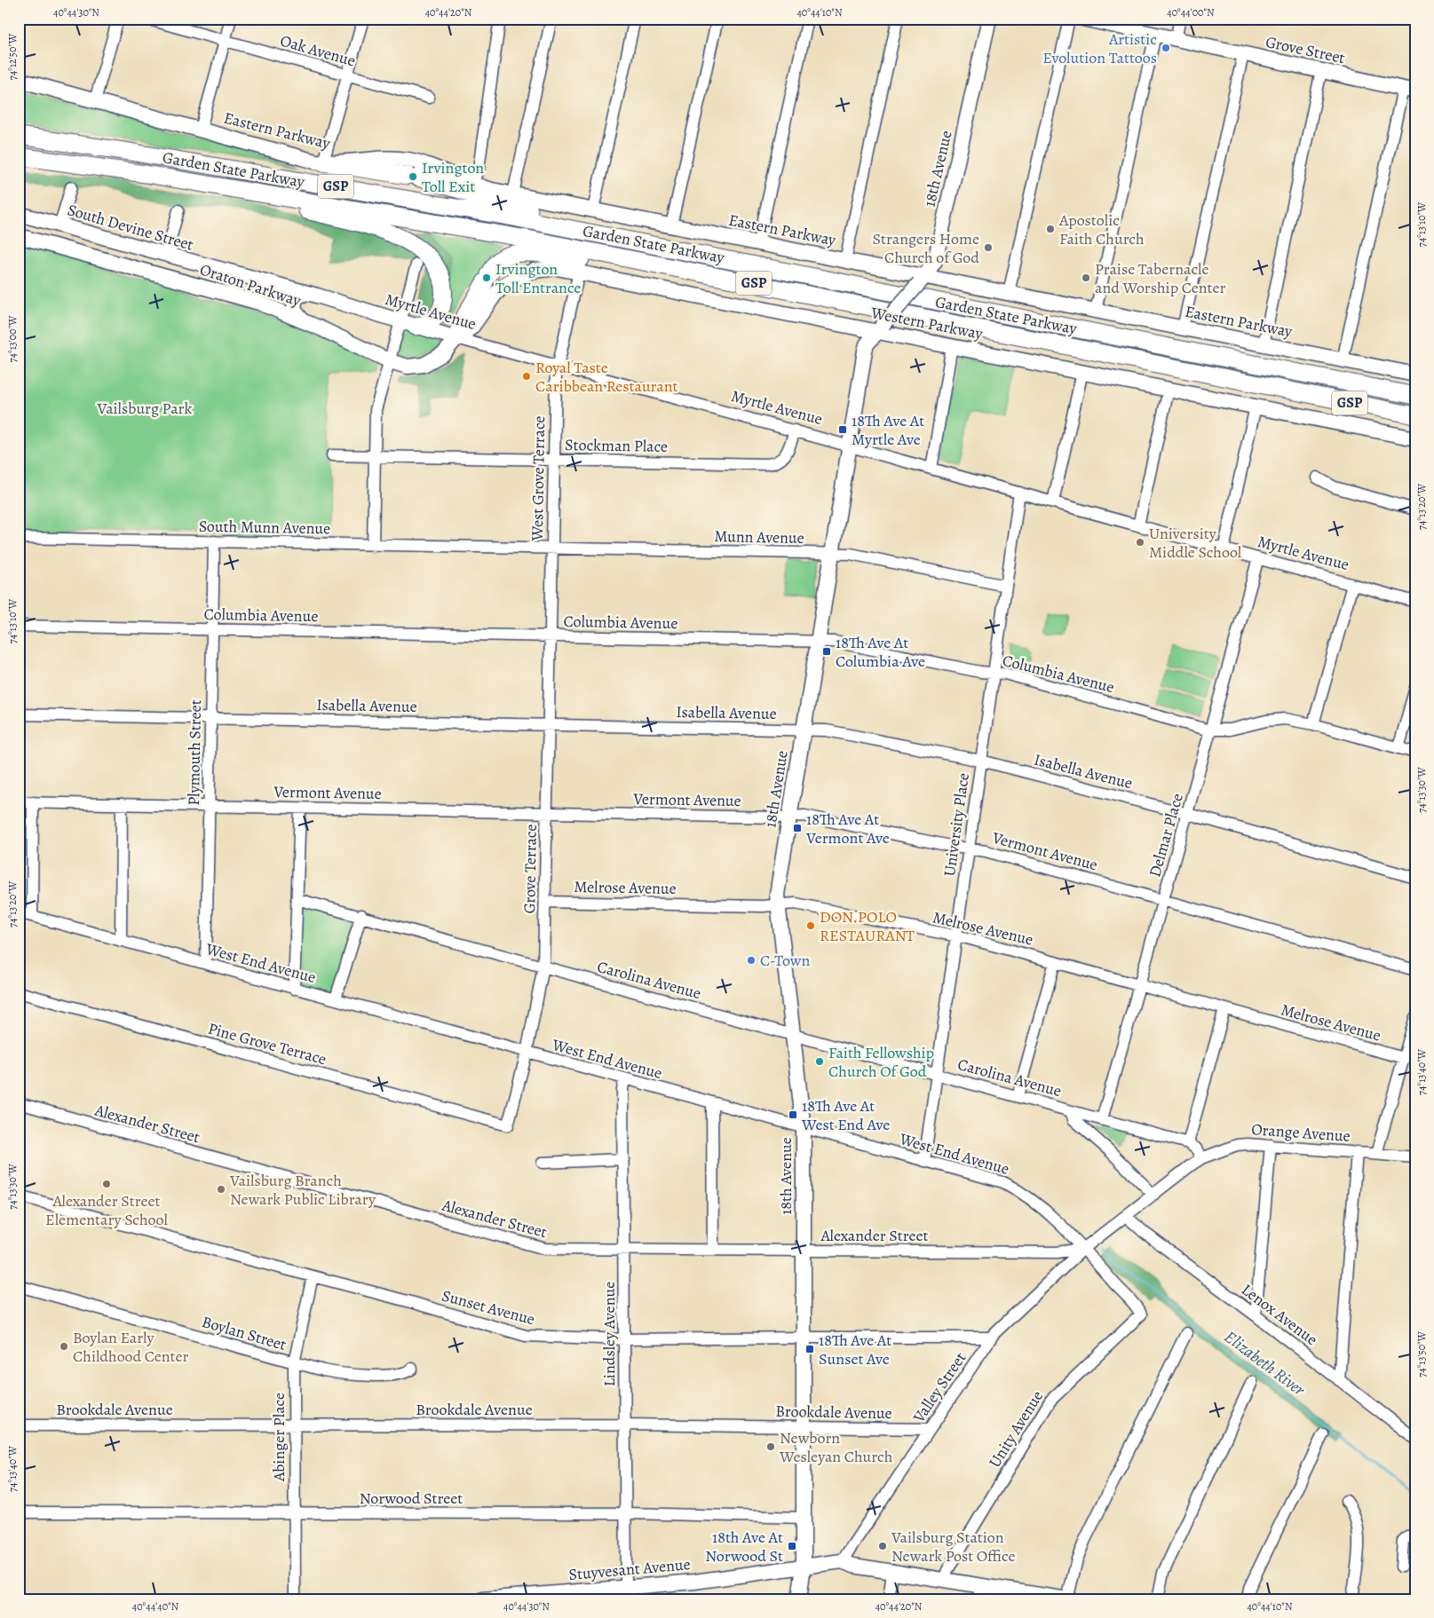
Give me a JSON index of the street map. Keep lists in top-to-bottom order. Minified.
{"streets":{"highway":["Garden State Parkway","GSP"],"main road":["Grove Street","Eastern Parkway","18th Avenue","South Devine Street","Oraton Parkway","Myrtle Avenue","Western Parkway","Stuyvesant Avenue"],"street":["Oak Avenue","Stockman Place","West Grove Terrace","South Munn Avenue","Munn Avenue","Columbia Avenue","Isabella Avenue","Plymouth Street","Vermont Avenue","University Place","Delmar Place","Grove Terrace","Melrose Avenue","West End Avenue","Carolina Avenue","Pine Grove Terrace","Alexander Street","Orange Avenue","Sunset Avenue","Lenox Avenue","Boylan Street","Lindsley Avenue","Valley Street","Brookdale Avenue","Unity Avenue","Abinger Place","Norwood Street"]},"crossings":[["Eastern Parkway","18th Avenue"],["18th Avenue","Myrtle Avenue"],["18th Avenue","Western Parkway"],["18th Avenue","Munn Avenue"],["18th Avenue","Columbia Avenue"],["18th Avenue","Isabella Avenue"],["18th Avenue","Vermont Avenue"],["18th Avenue","Melrose Avenue"],["18th Avenue","West End Avenue"],["18th Avenue","Carolina Avenue"],["18th Avenue","Alexander Street"],["18th Avenue","Sunset Avenue"],["18th Avenue","Brookdale Avenue"],["18th Avenue","Norwood Street"],["18th Avenue","Stuyvesant Avenue"],["South Devine Street","Myrtle Avenue"],["Oraton Parkway","Myrtle Avenue"],["Oraton Parkway","Western Parkway"],["Myrtle Avenue","Western Parkway"],["Myrtle Avenue","Stockman Place"],["Myrtle Avenue","West Grove Terrace"],["Myrtle Avenue","University Place"],["Myrtle Avenue","Delmar Place"],["Western Parkway","West Grove Terrace"],["Stockman Place","West Grove Terrace"],["West Grove Terrace","Munn Avenue"],["West Grove Terrace","Grove Terrace"],["South Munn Avenue","Munn Avenue"],["South Munn Avenue","Plymouth Street"],["Munn Avenue","University Place"],["Columbia Avenue","Plymouth Street"],["Columbia Avenue","University Place"],["Columbia Avenue","Delmar Place"],["Columbia Avenue","Grove Terrace"],["Isabella Avenue","Plymouth Street"],["Isabella Avenue","University Place"],["Isabella Avenue","Delmar Place"],["Isabella Avenue","Grove Terrace"],["Plymouth Street","Vermont Avenue"],["Plymouth Street","West End Avenue"],["Vermont Avenue","University Place"],["Vermont Avenue","Delmar Place"],["Vermont Avenue","Grove Terrace"],["University Place","Melrose Avenue"],["University Place","West End Avenue"],["University Place","Carolina Avenue"],["Delmar Place","Melrose Avenue"],["Delmar Place","Carolina Avenue"],["Grove Terrace","Melrose Avenue"],["Grove Terrace","West End Avenue"],["Grove Terrace","Carolina Avenue"],["Grove Terrace","Pine Grove Terrace"],["West End Avenue","Alexander Street"],["West End Avenue","Orange Avenue"],["West End Avenue","Lindsley Avenue"],["West End Avenue","Valley Street"],["West End Avenue","Unity Avenue"],["Carolina Avenue","Orange Avenue"],["Alexander Street","Orange Avenue"],["Alexander Street","Lindsley Avenue"],["Alexander Street","Valley Street"],["Orange Avenue","Lenox Avenue"],["Orange Avenue","Valley Street"],["Sunset Avenue","Lindsley Avenue"],["Sunset Avenue","Valley Street"],["Sunset Avenue","Abinger Place"],["Boylan Street","Abinger Place"],["Lindsley Avenue","Brookdale Avenue"],["Lindsley Avenue","Norwood Street"],["Lindsley Avenue","Stuyvesant Avenue"],["Valley Street","Brookdale Avenue"],["Valley Street","Stuyvesant Avenue"],["Brookdale Avenue","Abinger Place"],["Unity Avenue","Stuyvesant Avenue"],["Abinger Place","Norwood Street"]],"water":["Elizabeth River"],"parks":["Vailsburg Park"],"places":{"other":["Artistic Evolution Tattoos","Irvington Toll Exit","Apostolic Faith Church","Strangers Home Church of God","Irvington Toll Entrance","Praise Tabernacle and Worship Center","Royal Taste Caribbean Restaurant","University Middle School","DON.POLO RESTAURANT","C-Town","Faith Fellowship Church Of God","Alexander Street Elementary School","Vailsburg Branch Newark Public Library","Boylan Early Childhood Center","Newborn Wesleyan Church","Vailsburg Station Newark Post Office"],"transit":["18Th Ave At Myrtle Ave","18Th Ave At Columbia Ave","18Th Ave At Vermont Ave","18Th Ave At West End Ave","18Th Ave At Sunset Ave","18th Ave At Norwood St"]},"coordinates":["40°44'30\"N","40°44'20\"N","40°44'10\"N","40°44'00\"N","74°12'50\"W","74°13'10\"W","74°13'00\"W","74°13'20\"W","74°13'30\"W","74°13'40\"W","74°13'50\"W","40°44'40\"N"]}
